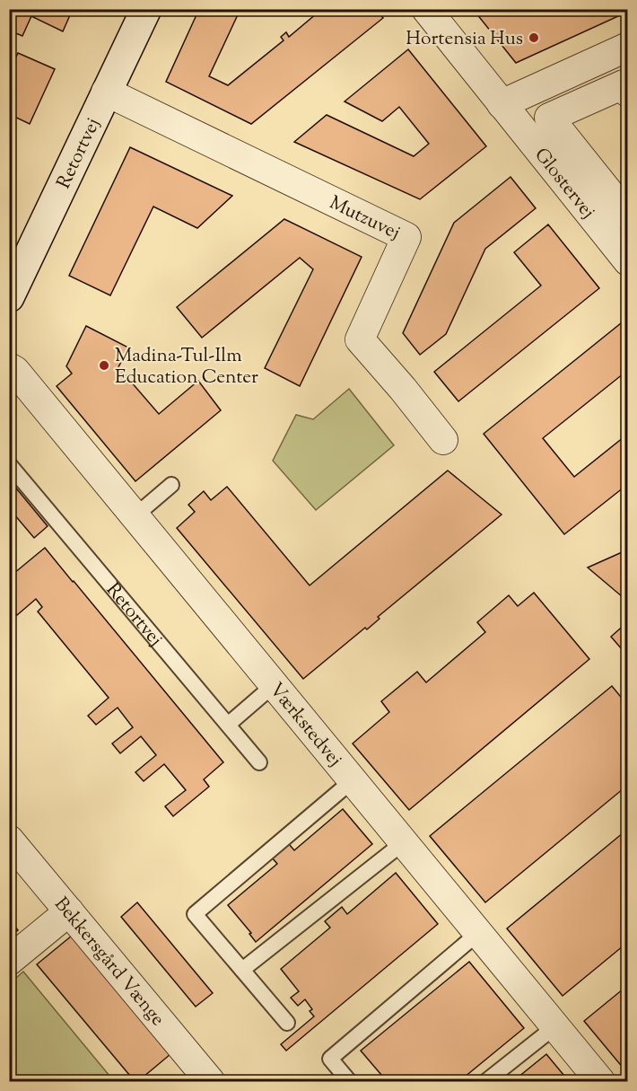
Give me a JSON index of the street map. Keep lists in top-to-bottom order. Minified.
{"streets":{"street":["Retortvej","Glostervej","Mutzuvej","Værkstedvej","Bekkersgård Vænge"]},"crossings":[["Retortvej","Mutzuvej"]],"places":["Hortensia Hus","Madina-Tul-Ilm Education Center"]}
